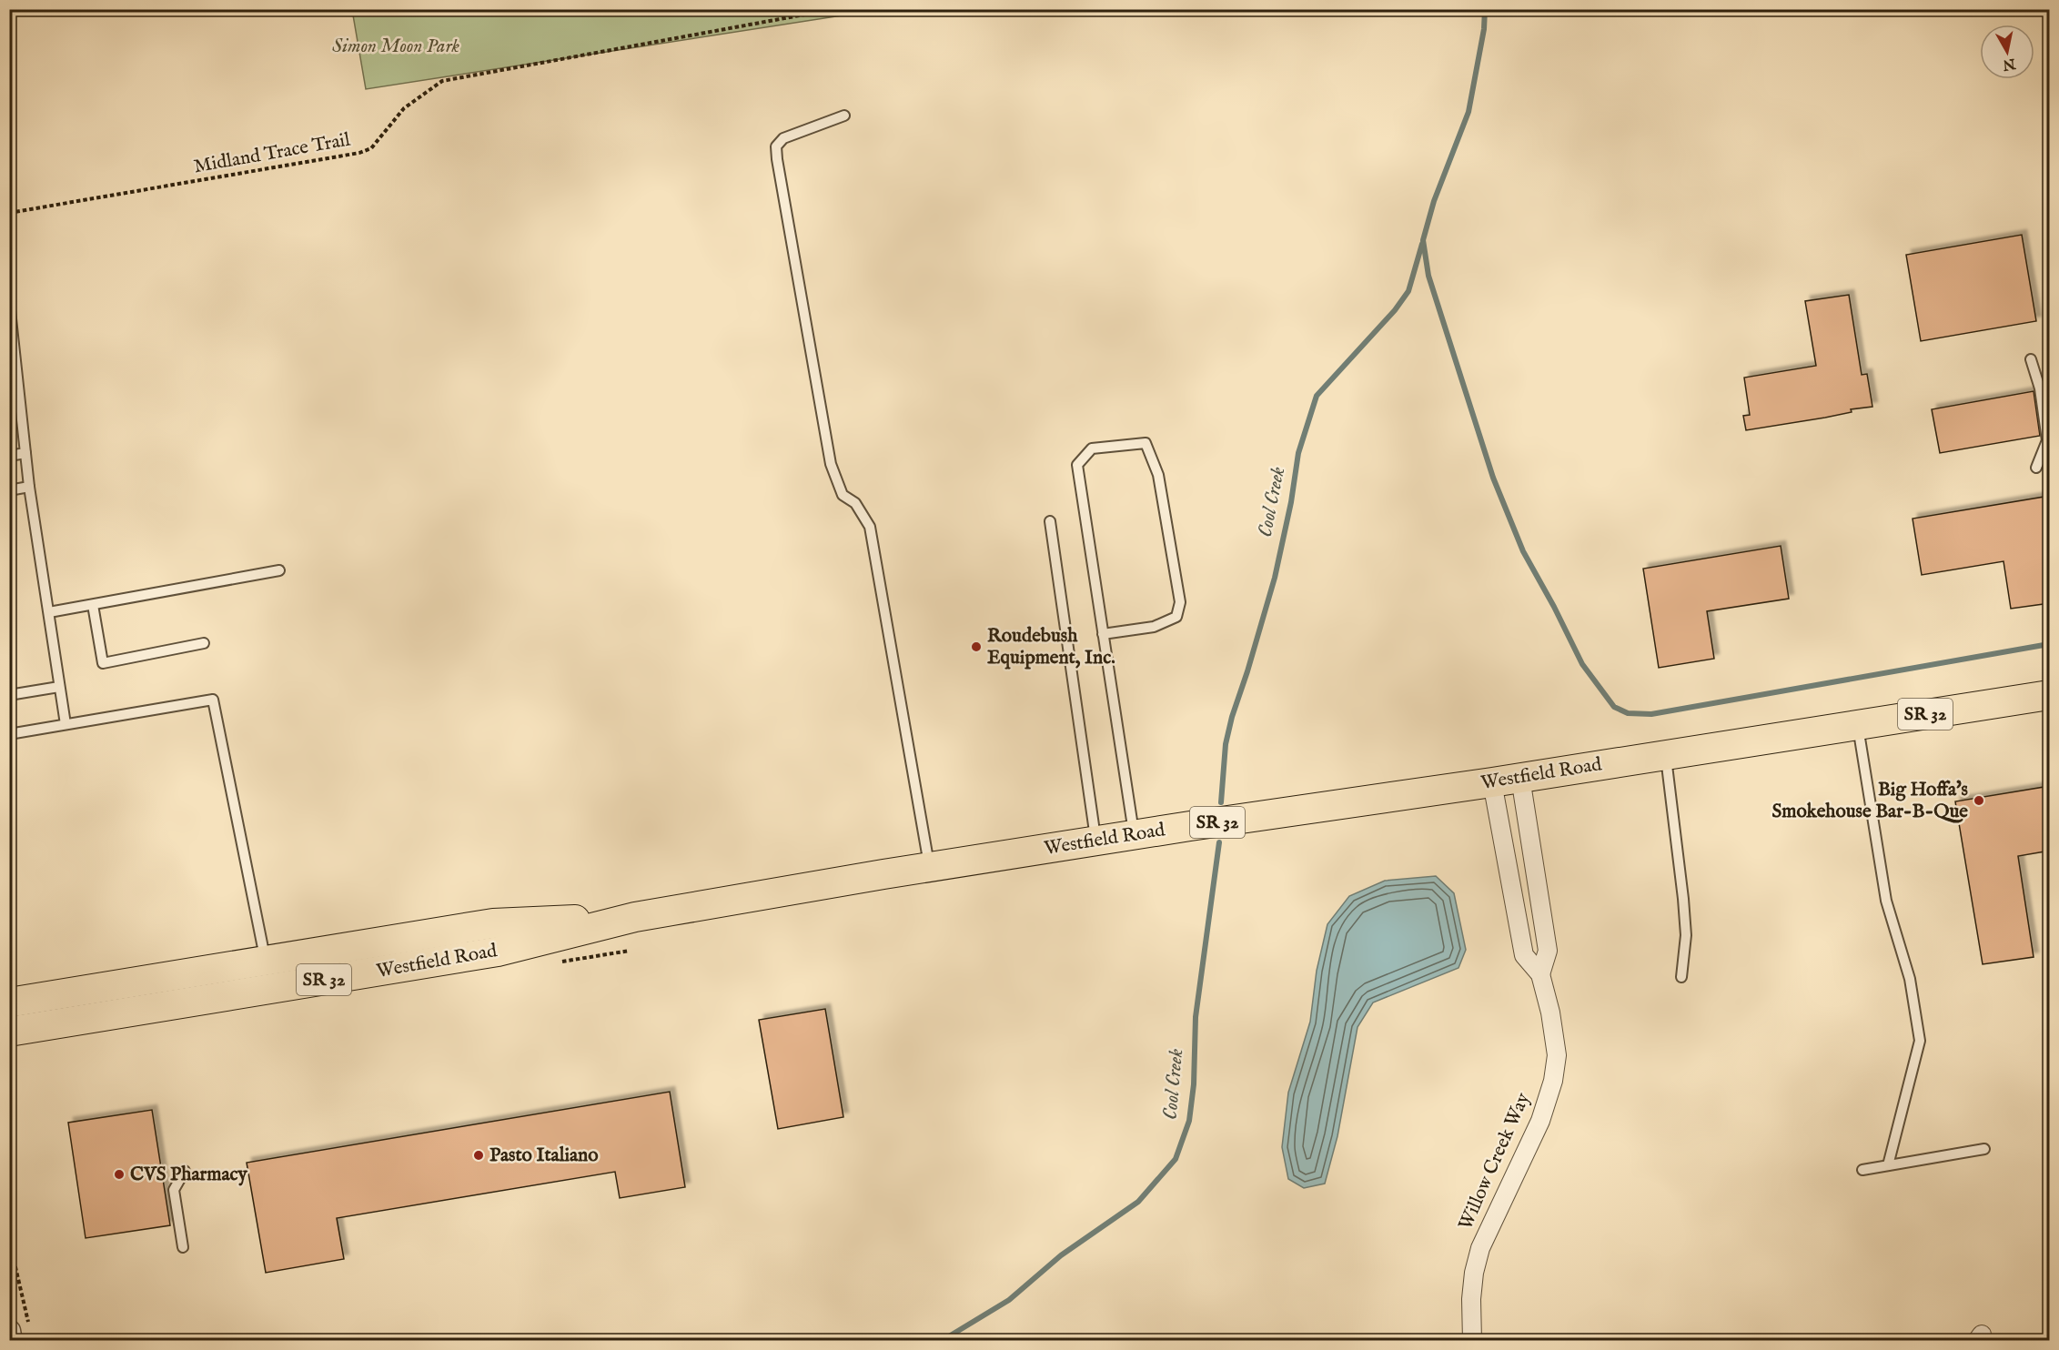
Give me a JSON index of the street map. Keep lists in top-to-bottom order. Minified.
{"streets":{"main road":["SR 32","Westfield Road"],"street":["Willow Creek Way"],"path":["Midland Trace Trail"]},"crossings":[["SR 32","Westfield Road"],["Westfield Road","Willow Creek Way"]],"water":["Cool Creek"],"parks":["Simon Moon Park"],"places":["Roudebush Equipment, Inc.","Big Hoffa's Smokehouse Bar-B-Que","Pasto Italiano","CVS Pharmacy"],"north":"bottom"}
